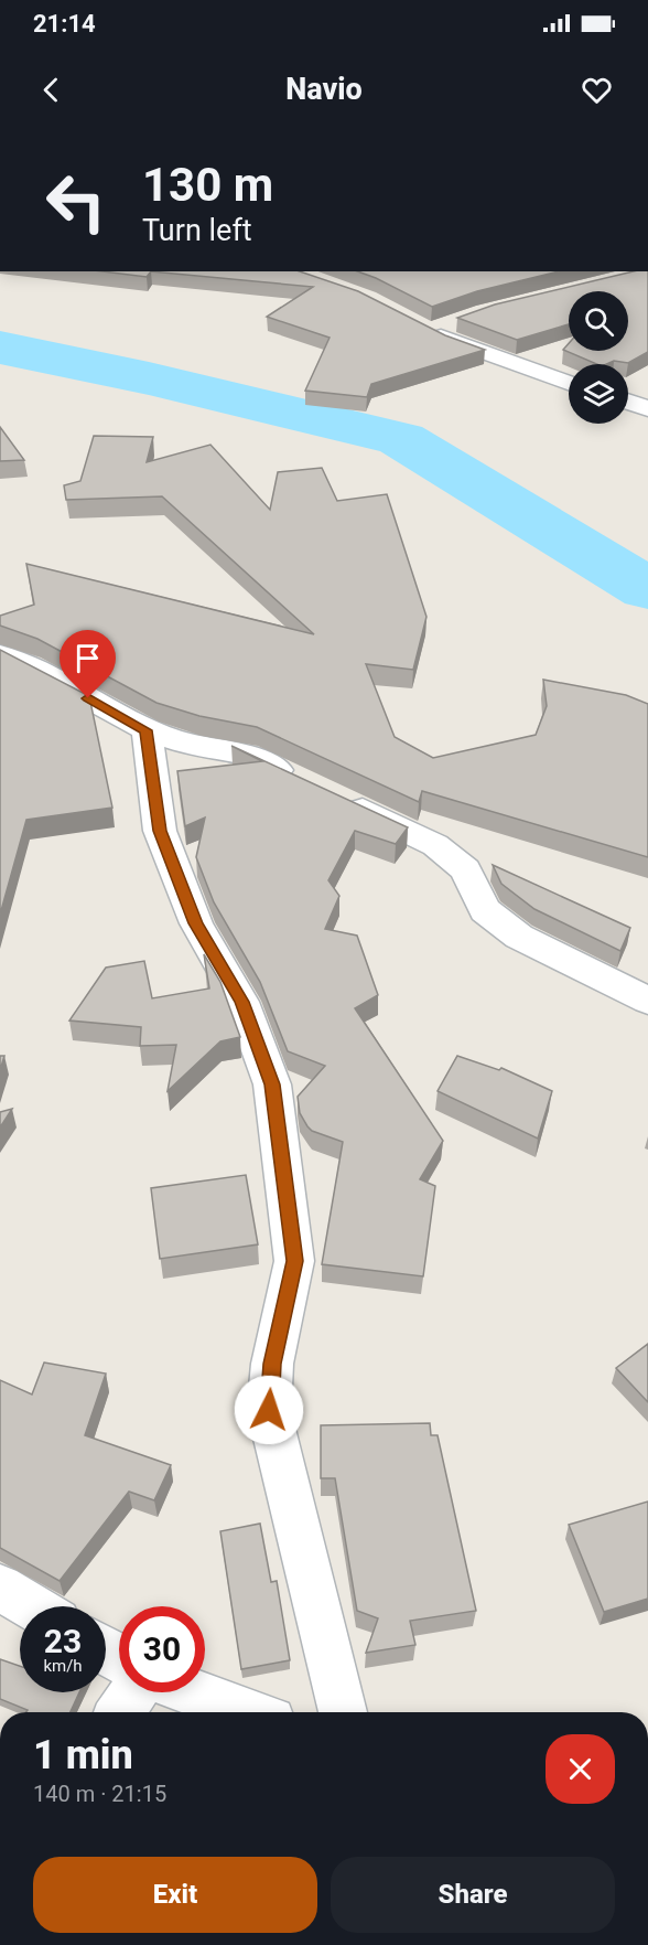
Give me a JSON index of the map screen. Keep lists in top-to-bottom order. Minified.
{"page":{"status":"21:14","header":"Navio","turn":["130 m","Turn left"],"speed":"23 km/h","limit":"30","heading":["1 min","140 m · 21:15"],"buttons":["Exit","Share"]}}
